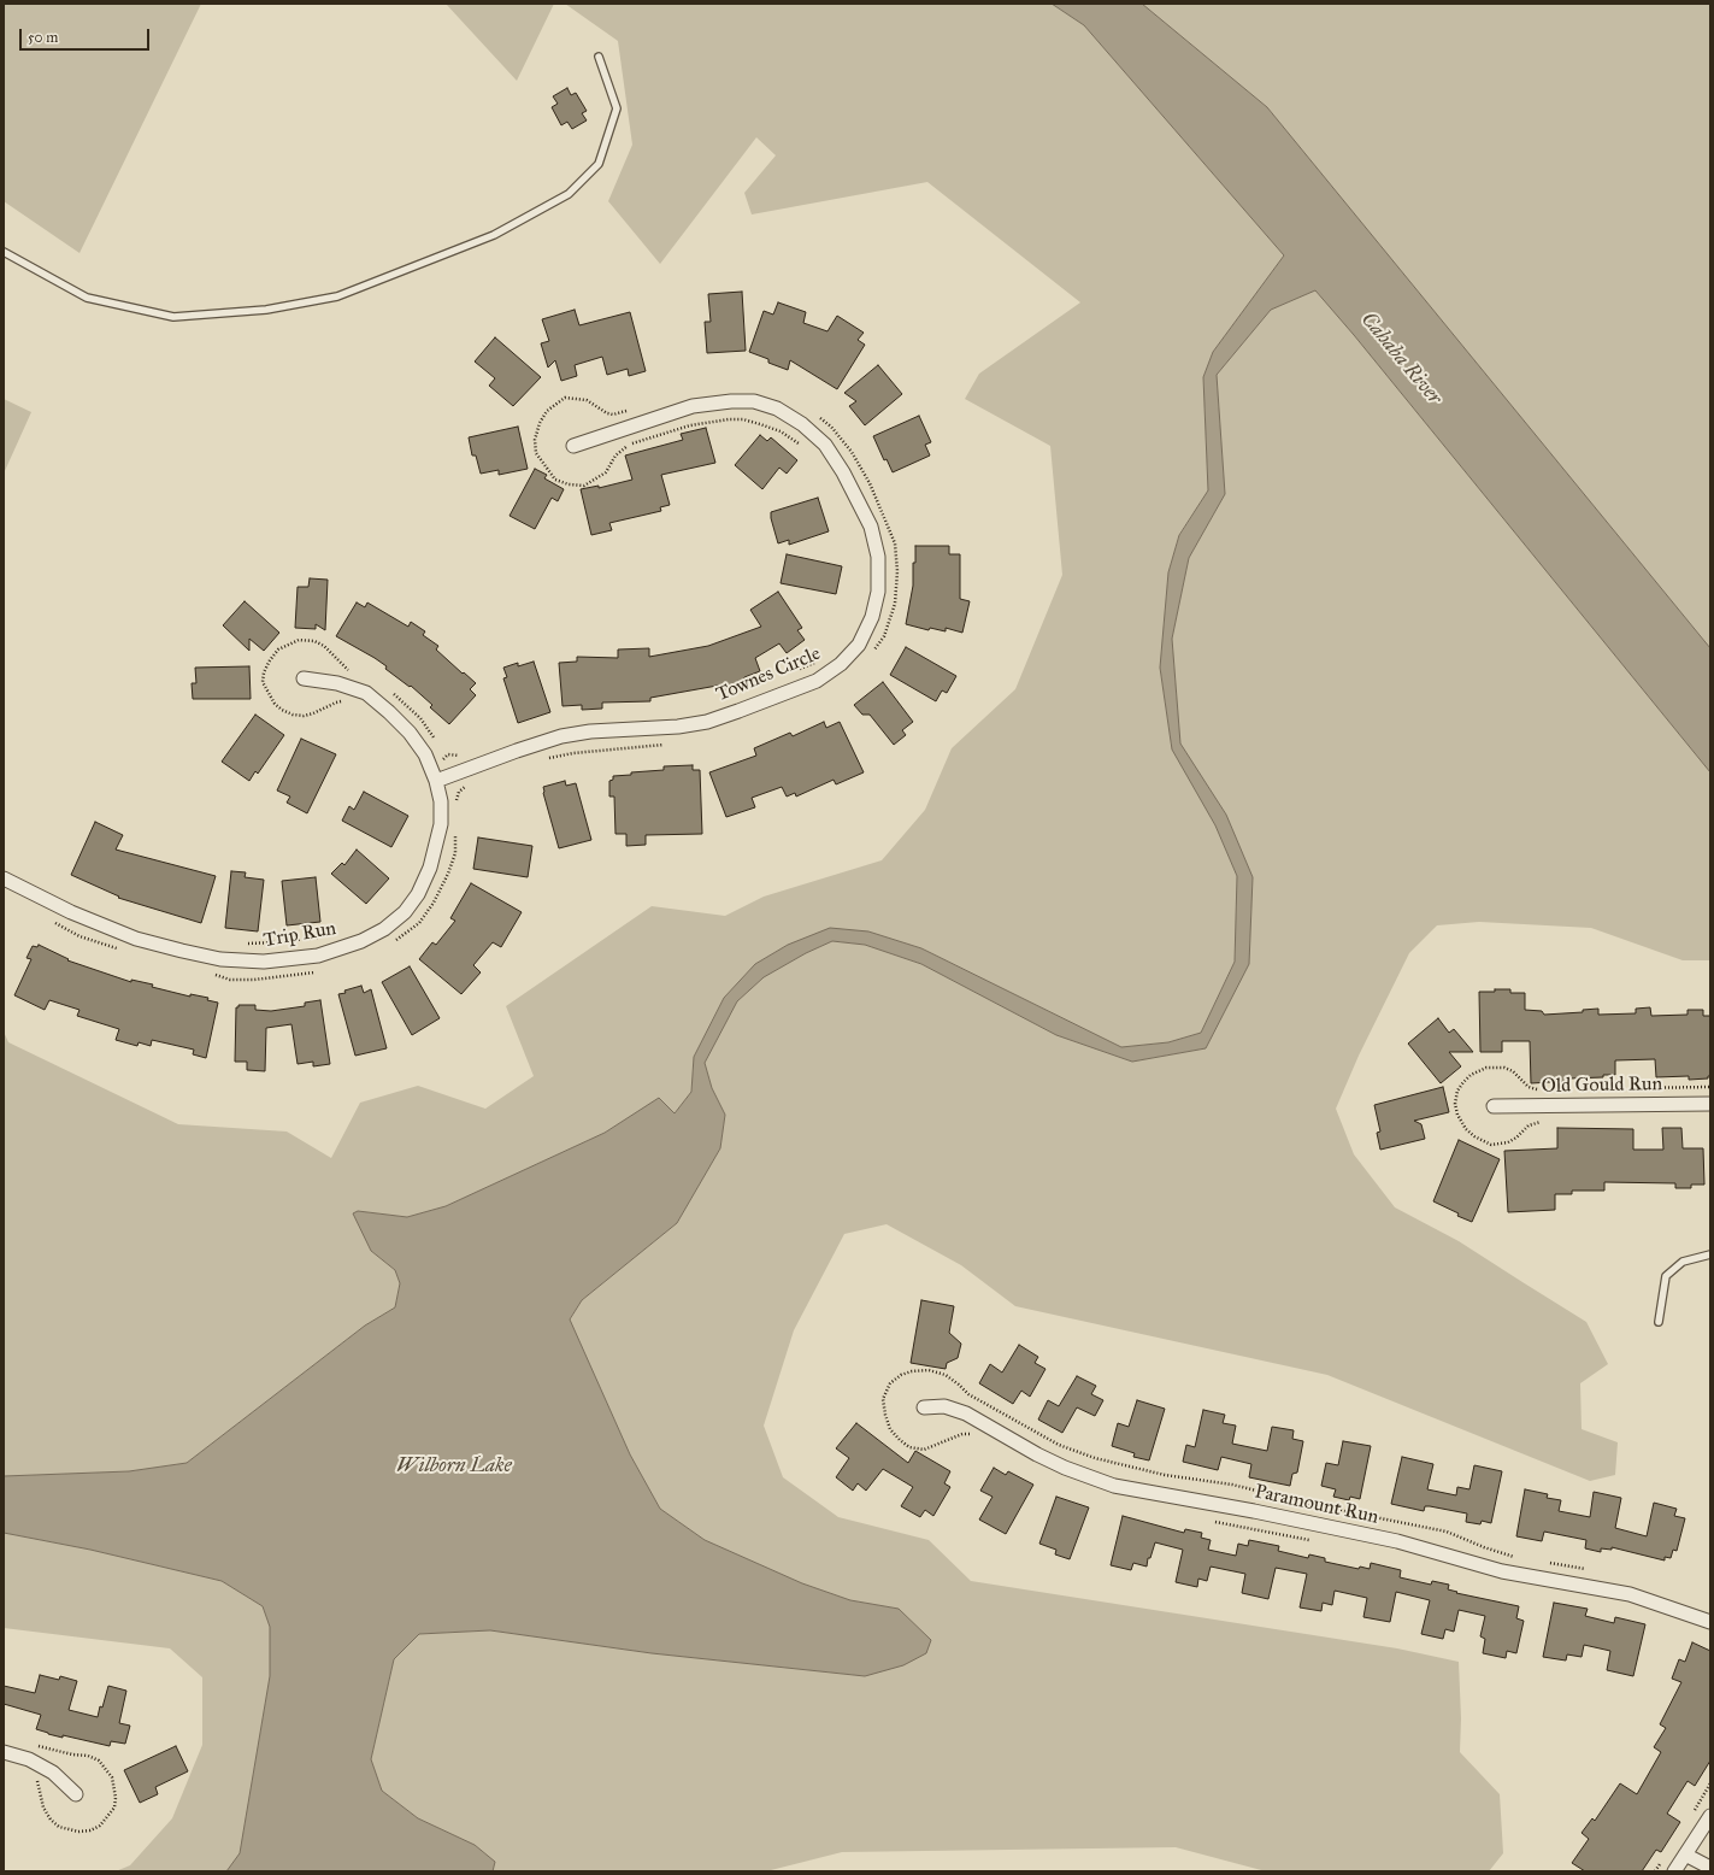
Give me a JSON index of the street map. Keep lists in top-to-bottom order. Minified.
{"streets":{"street":["Townes Circle","Trip Run","Old Gould Run","Paramount Run"]},"crossings":[["Townes Circle","Trip Run"]],"water":["Cahaba River","Wilborn Lake"],"scale_bar":"50 m"}
